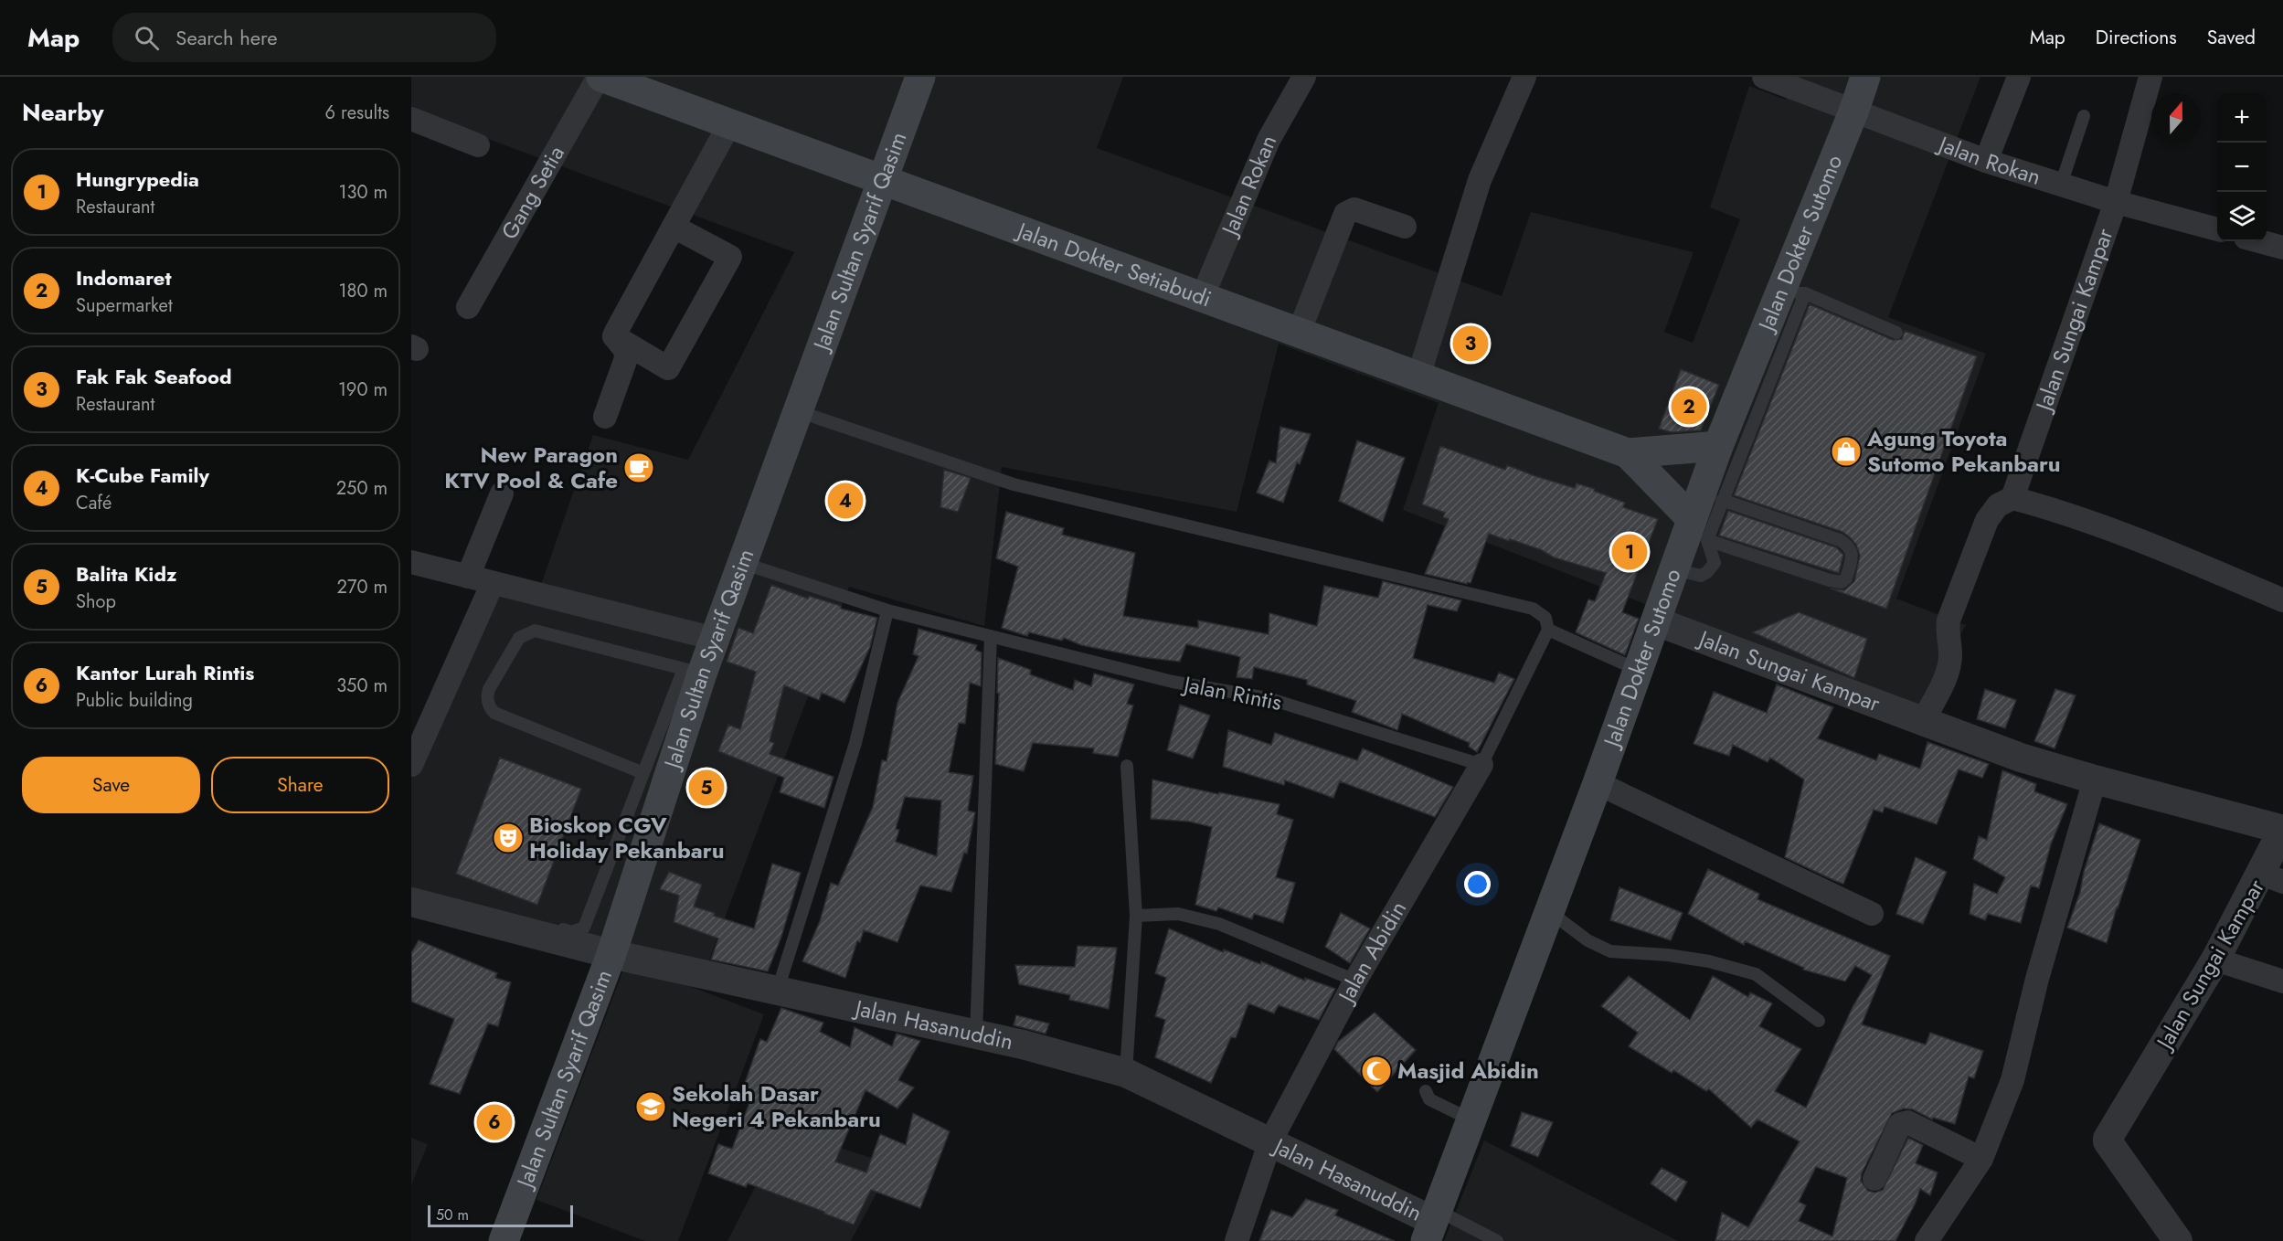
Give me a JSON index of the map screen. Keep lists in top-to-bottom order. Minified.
{"streets":{"main road":["Jalan Sultan Syarif Qasim","Jalan Dokter Sutomo","Jalan Dokter Setiabudi"],"street":["Jalan Rokan","Gang Setia","Jalan Sungai Kampar","Jalan Abidin","Jalan Hasanuddin"],"lane":["Jalan Rintis"]},"crossings":[["Jalan Rokan","Jalan Dokter Sutomo"],["Jalan Rokan","Jalan Dokter Setiabudi"],["Jalan Rokan","Jalan Sungai Kampar"],["Gang Setia","Jalan Dokter Setiabudi"],["Jalan Sultan Syarif Qasim","Jalan Dokter Setiabudi"],["Jalan Sultan Syarif Qasim","Jalan Rintis"],["Jalan Sultan Syarif Qasim","Jalan Hasanuddin"],["Jalan Dokter Sutomo","Jalan Dokter Setiabudi"],["Jalan Dokter Sutomo","Jalan Sungai Kampar"],["Jalan Dokter Sutomo","Jalan Hasanuddin"],["Jalan Rintis","Jalan Abidin"],["Jalan Abidin","Jalan Hasanuddin"]],"places":{"shop":["Agung Toyota Sutomo Pekanbaru"],"cafe":["New Paragon KTV Pool & Cafe"],"theatre":["Bioskop CGV Holiday Pekanbaru"],"mosque":["Masjid Abidin"],"school or university":["Sekolah Dasar Negeri 4 Pekanbaru"]},"scale_bar":"50 m","north":"top","page":{"header":"Map","search":"Search here","nav":["Map","Directions","Saved"],"heading":["Nearby","6 results"],"map_buttons":["+","−"],"list":[{"mark":"1","name":"Hungrypedia","note":"Restaurant","value":"130 m"},{"mark":"2","name":"Indomaret","note":"Supermarket","value":"180 m"},{"mark":"3","name":"Fak Fak Seafood","note":"Restaurant","value":"190 m"},{"mark":"4","name":"K-Cube Family","note":"Café","value":"250 m"},{"mark":"5","name":"Balita Kidz","note":"Shop","value":"270 m"},{"mark":"6","name":"Kantor Lurah Rintis","note":"Public building","value":"350 m"}],"pins":["3","2","4","1","5","6"],"buttons":["Save","Share"],"scale":"50 m"}}
